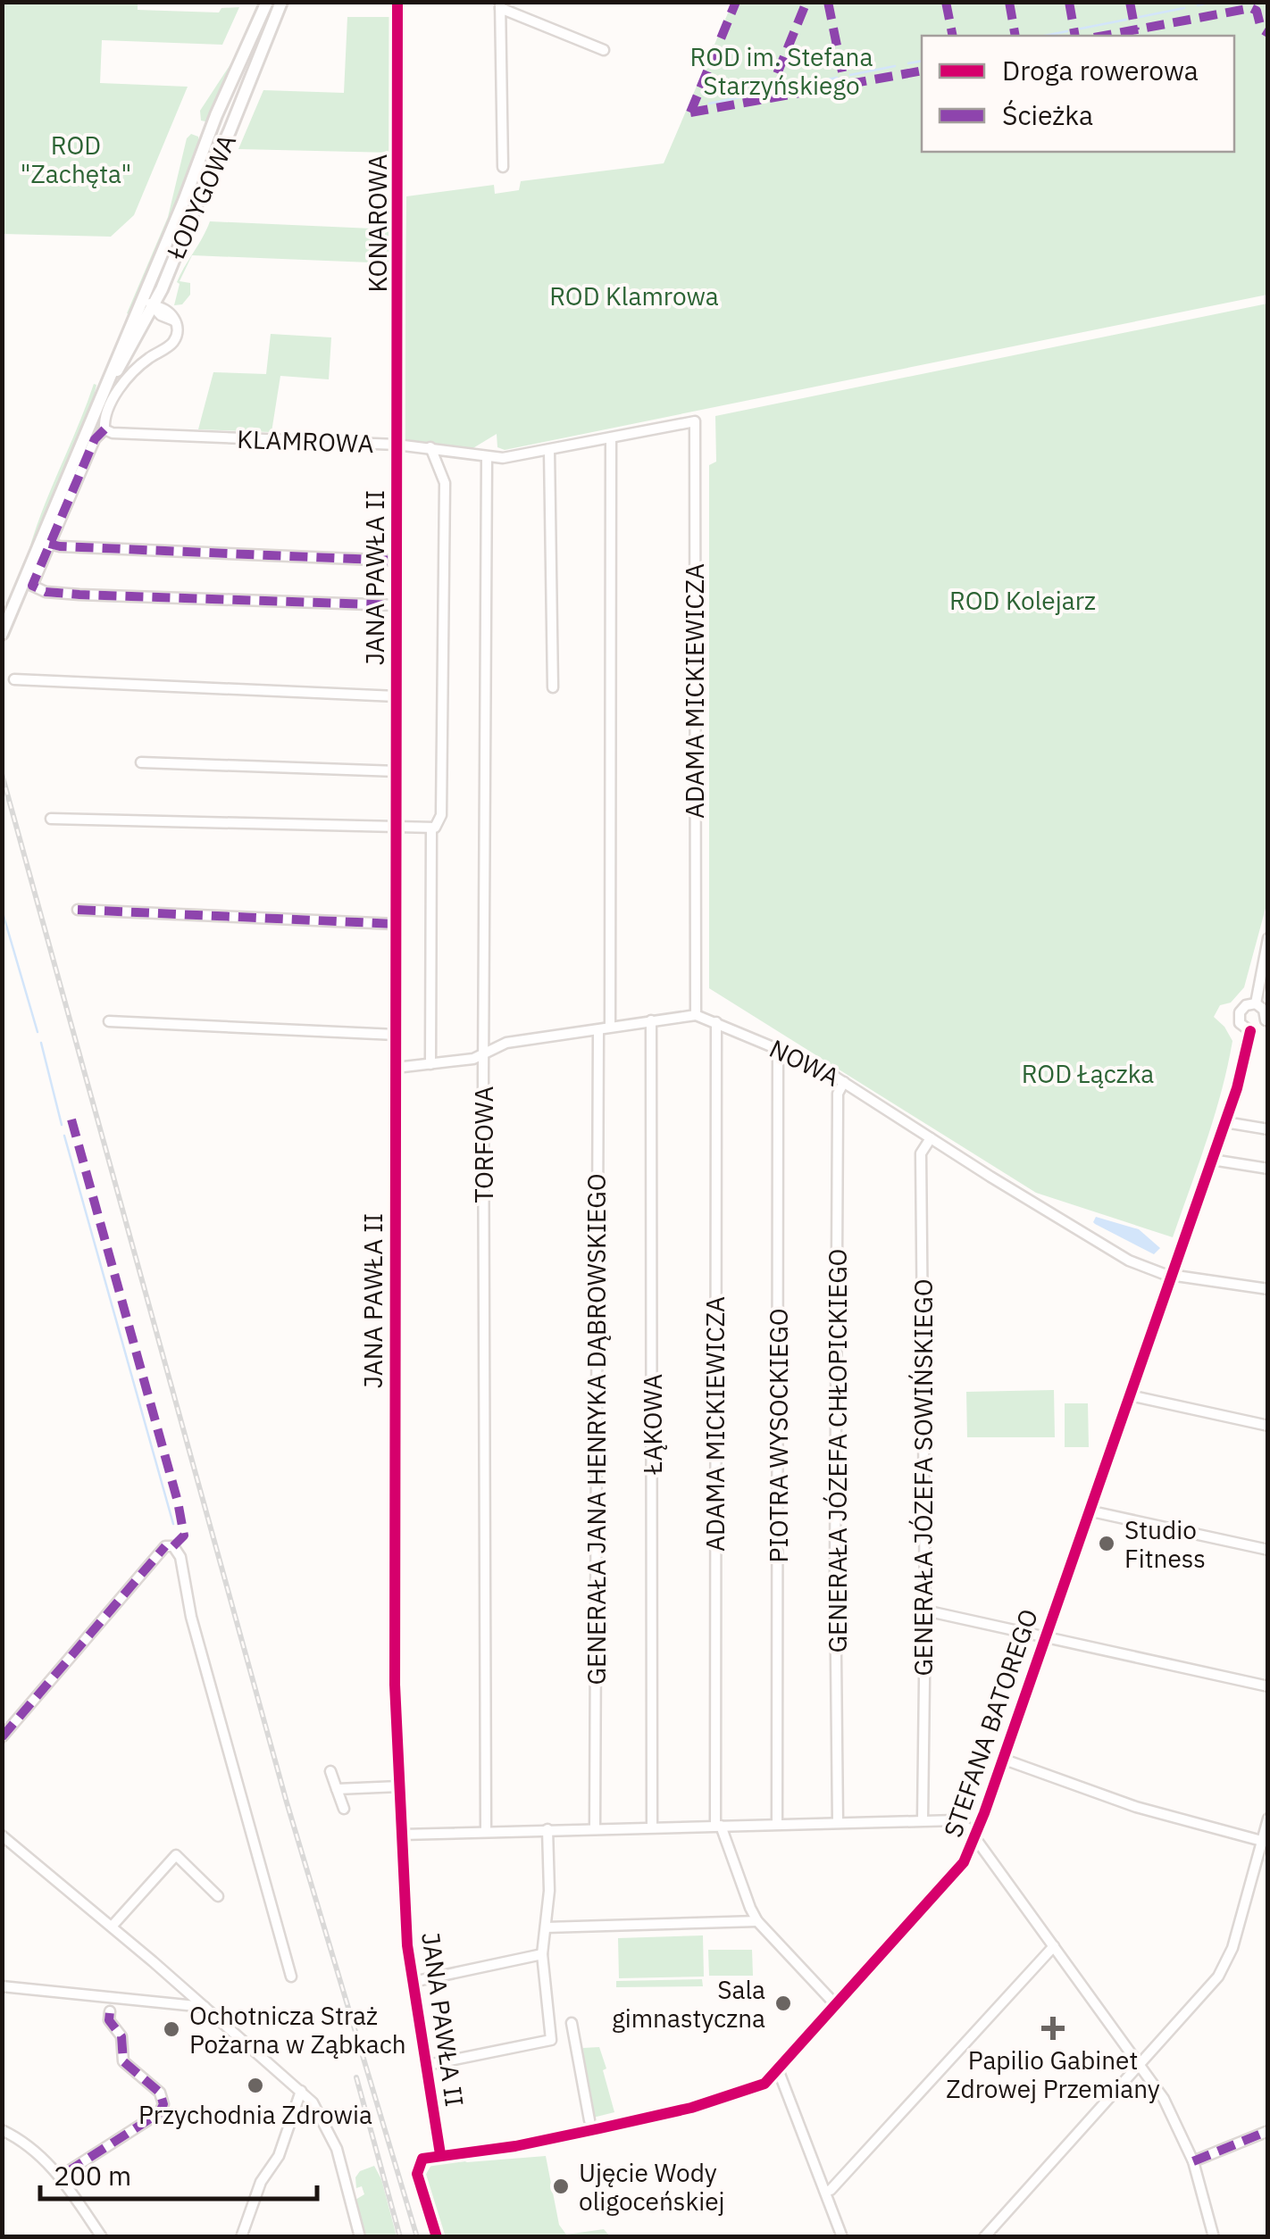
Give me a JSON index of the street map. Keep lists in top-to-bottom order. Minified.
{"streets":{"main road":["ŁODYGOWA"],"street":["KONAROWA","KLAMROWA","JANA PAWŁA II","ADAMA MICKIEWICZA","NOWA","TORFOWA","ŁĄKOWA","GENERAŁA JANA HENRYKA DĄBROWSKIEGO","PIOTRA WYSOCKIEGO","GENERAŁA JÓZEFA CHŁOPICKIEGO","GENERAŁA JÓZEFA SOWIŃSKIEGO","STEFANA BATOREGO"]},"crossings":[["KONAROWA","KLAMROWA"],["KONAROWA","JANA PAWŁA II"],["KLAMROWA","JANA PAWŁA II"],["KLAMROWA","ADAMA MICKIEWICZA"],["KLAMROWA","TORFOWA"],["JANA PAWŁA II","NOWA"],["JANA PAWŁA II","STEFANA BATOREGO"],["ADAMA MICKIEWICZA","NOWA"],["ADAMA MICKIEWICZA","STEFANA BATOREGO"],["NOWA","TORFOWA"],["NOWA","ŁĄKOWA"],["NOWA","GENERAŁA JANA HENRYKA DĄBROWSKIEGO"],["NOWA","PIOTRA WYSOCKIEGO"],["NOWA","GENERAŁA JÓZEFA CHŁOPICKIEGO"],["NOWA","GENERAŁA JÓZEFA SOWIŃSKIEGO"],["NOWA","STEFANA BATOREGO"]],"parks":["ROD im. Stefana Starzyńskiego","ROD \"Zachęta\"","ROD Klamrowa","ROD Kolejarz","ROD Łączka"],"places":{"other":["Studio Fitness","Sala gimnastyczna","Ochotnicza Straż Pożarna w Ząbkach","Przychodnia Zdrowia","Ujęcie Wody oligoceńskiej"],"health":["Papilio Gabinet Zdrowej Przemiany"]},"legend":["Droga rowerowa","Ścieżka"],"scale_bar":"200 m"}
